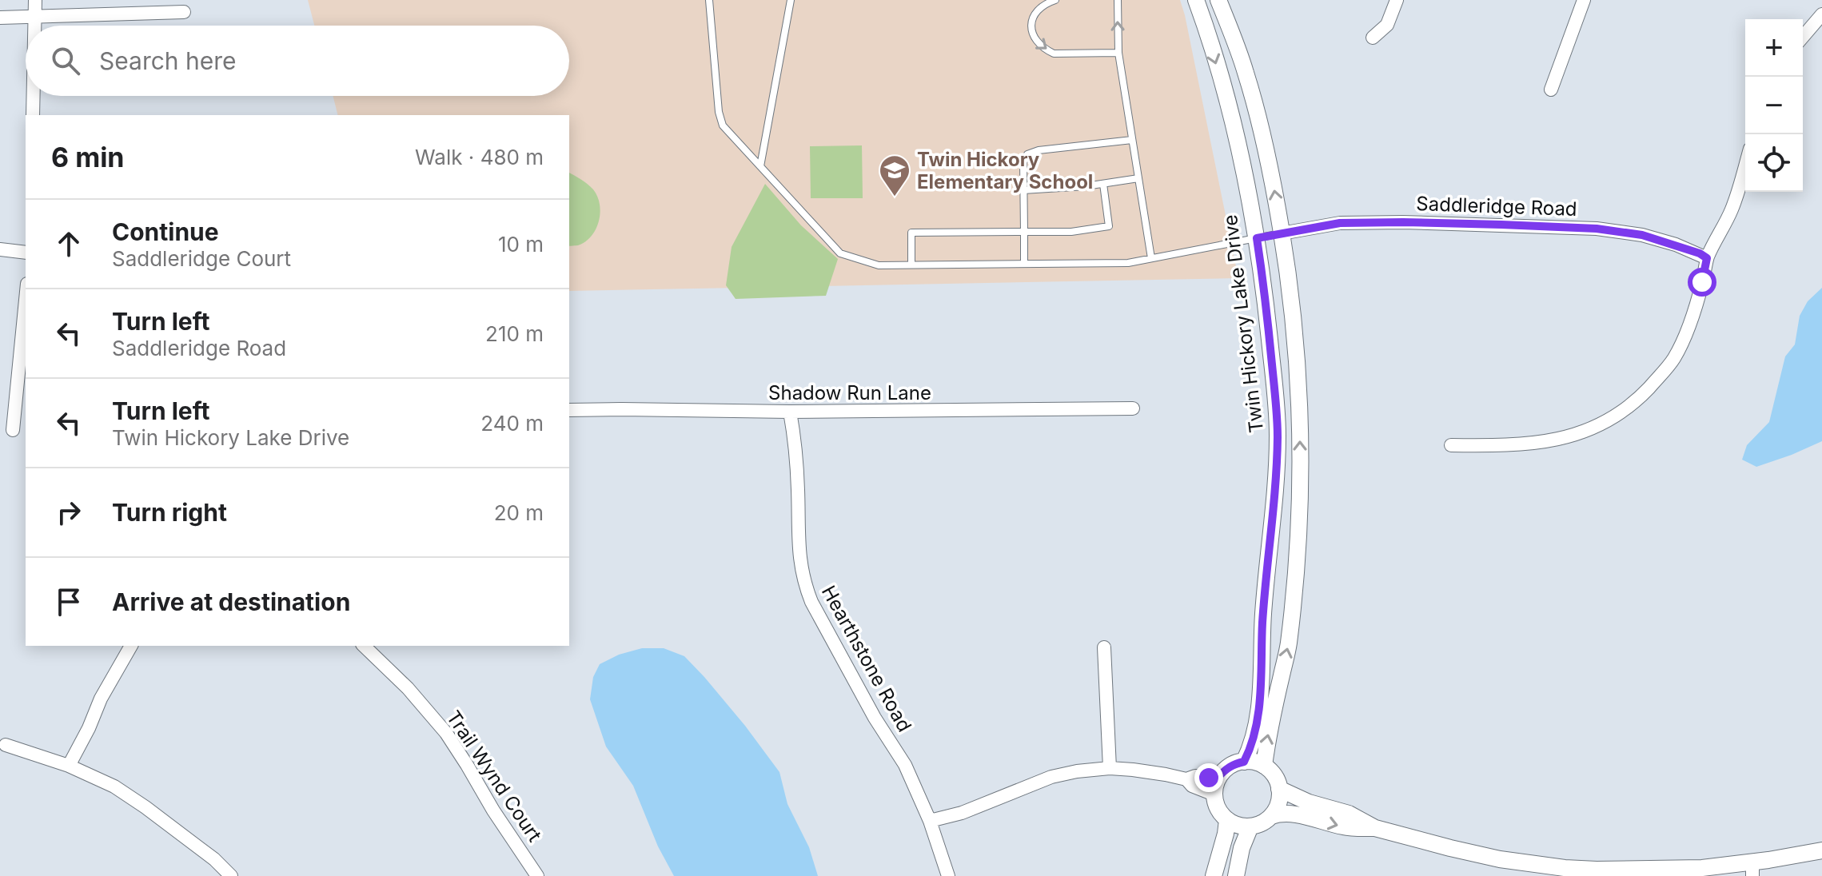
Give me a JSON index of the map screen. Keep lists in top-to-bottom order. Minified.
{"streets":{"street":["Saddleridge Road","Twin Hickory Lake Drive","Shadow Run Lane","Hearthstone Road","Trail Wynd Court"]},"crossings":[["Shadow Run Lane","Hearthstone Road"]],"places":{"school or university":["Twin Hickory Elementary School"]},"page":{"map_buttons":["+","−"],"search":"Search here","heading":["6 min","Walk · 480 m"],"list":[["Continue","Saddleridge Court","10 m"],["Turn left","Saddleridge Road","210 m"],["Turn left","Twin Hickory Lake Drive","240 m"],["Turn right","20 m"],"Arrive at destination"]}}
